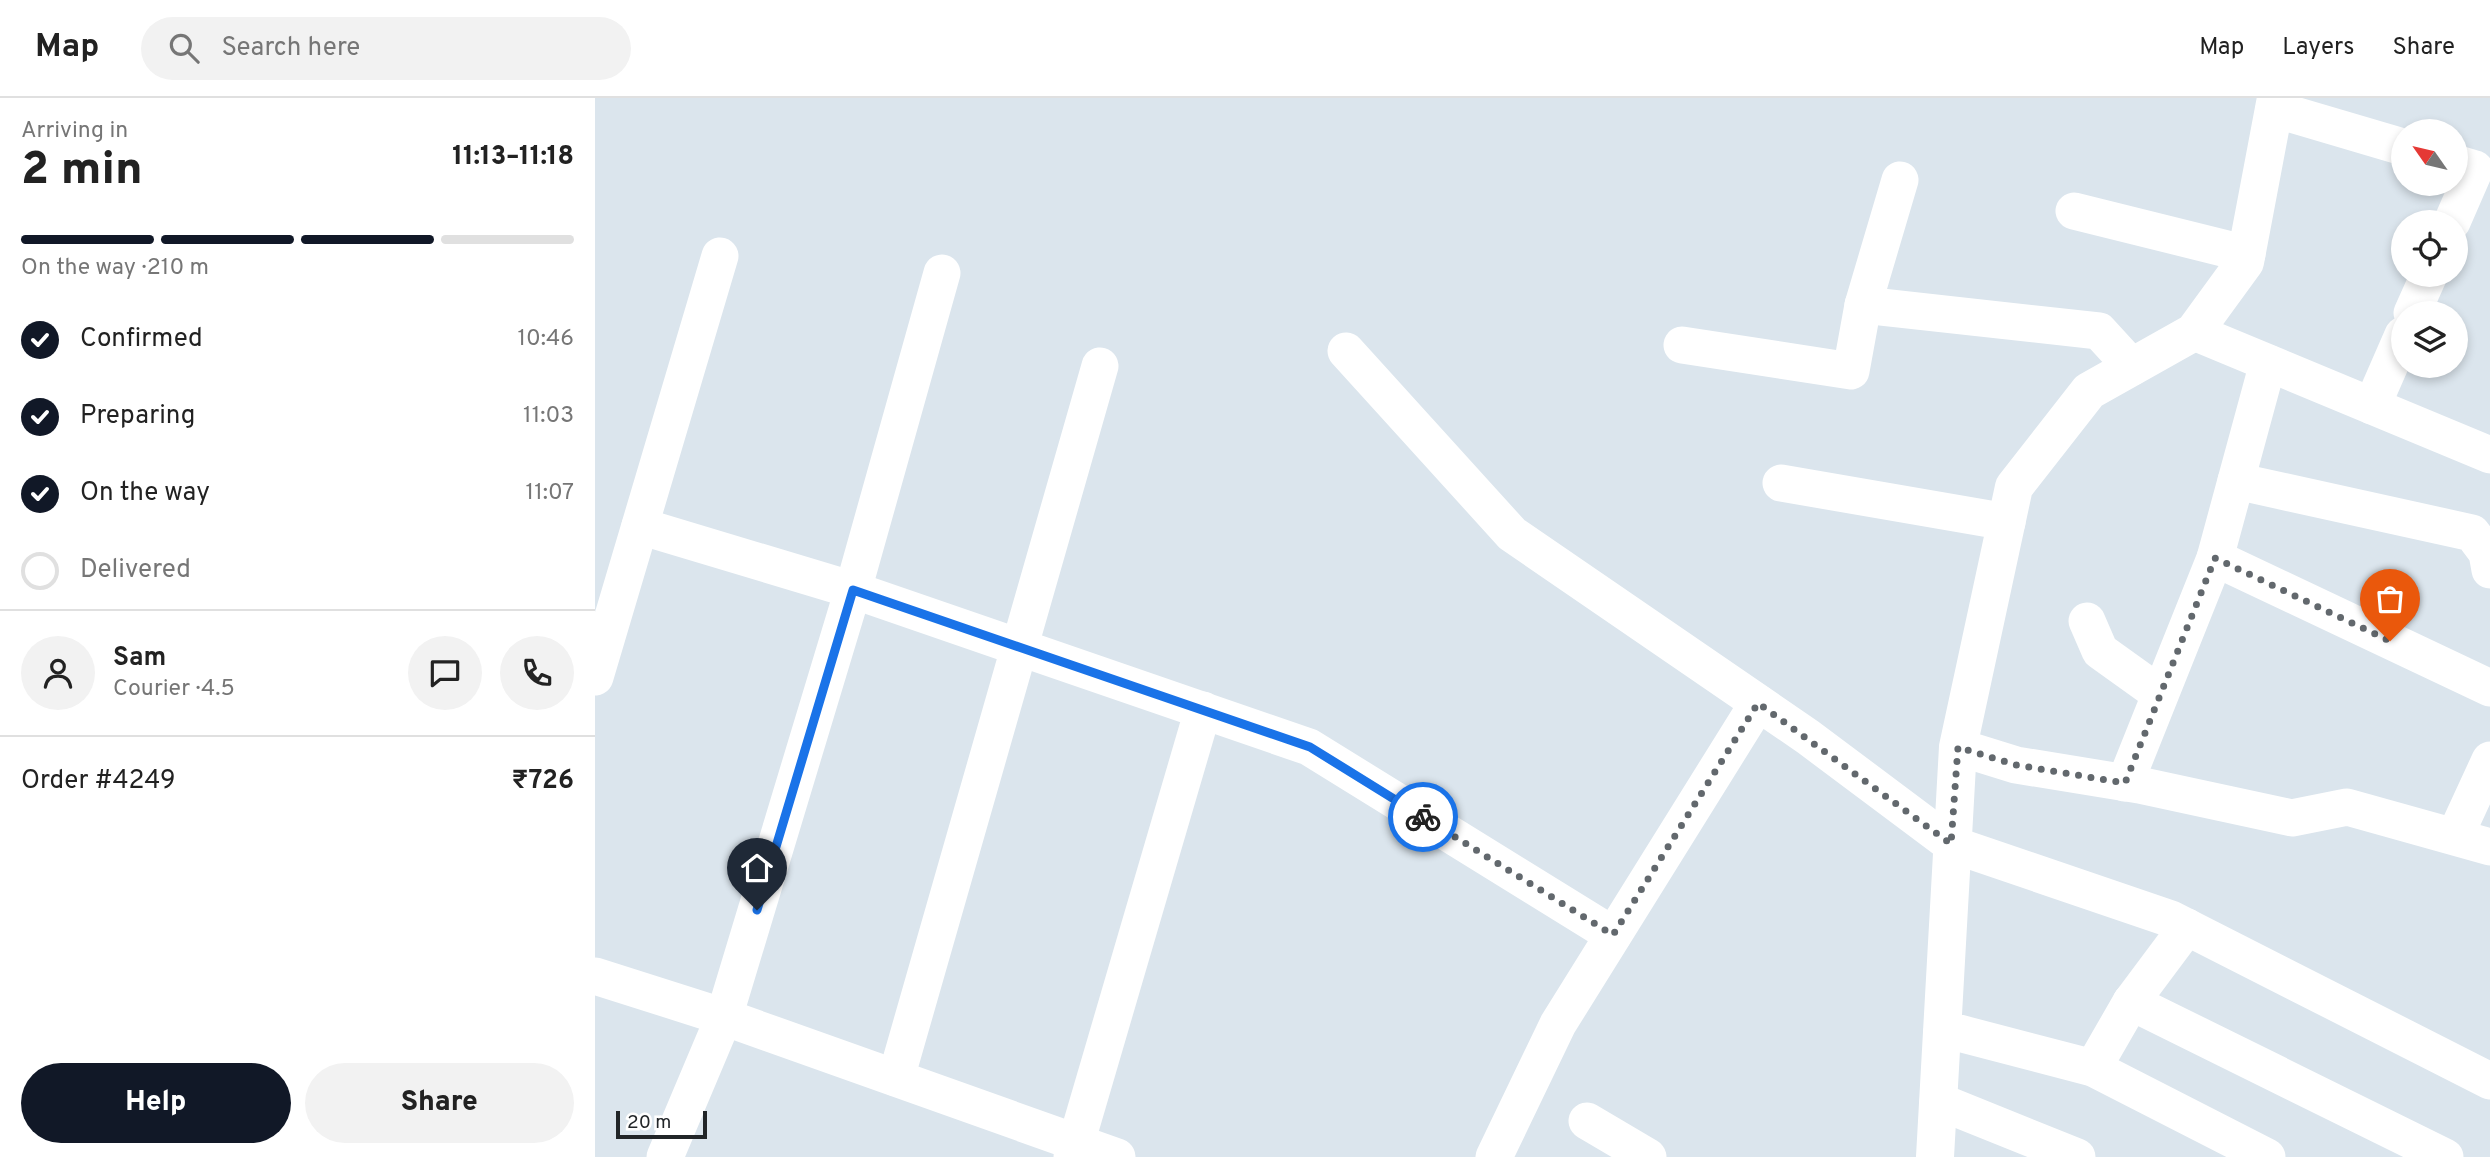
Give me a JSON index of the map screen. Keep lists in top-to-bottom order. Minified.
{"scale_bar":"20 m","north":"top left","page":{"header":"Map","search":"Search here","nav":["Map","Layers","Share"],"heading":["2 min","Arriving in","11:13–11:18"],"panel":["Sam","Courier · 4.5","Order #4249","₹726"],"bar":"On the way · 210 m","list":[["Confirmed","10:46"],["Preparing","11:03"],["On the way","11:07"],"Delivered"],"buttons":["Help","Share"],"scale":"20 m"}}
